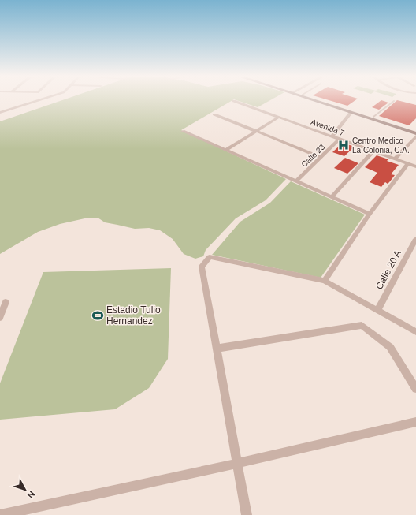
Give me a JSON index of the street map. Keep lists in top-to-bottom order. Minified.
{"streets":{"street":["Avenida 7","Calle 23","Calle 20 A"]},"crossings":[["Avenida 7","Calle 23"]],"places":{"hospital":["Centro Medico La Colonia, C.A."],"sports":["Estadio Tulio Hernandez"]},"north":"bottom right"}
